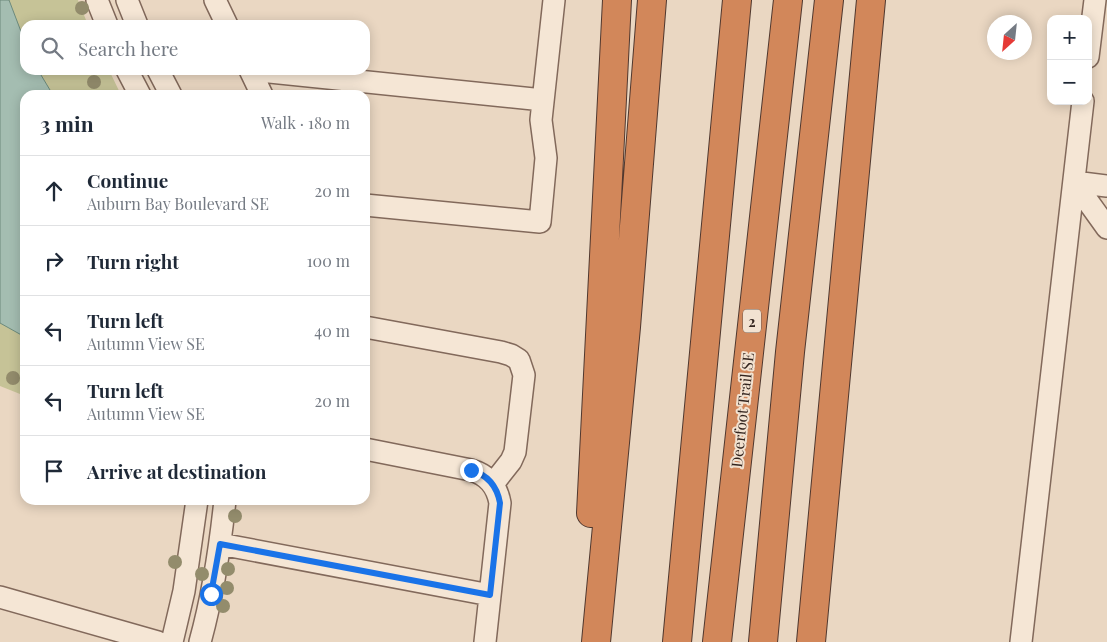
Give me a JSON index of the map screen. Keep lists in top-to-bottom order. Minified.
{"streets":{"highway":["2","Deerfoot Trail SE"]},"north":"bottom left","page":{"map_buttons":["+","−"],"search":"Search here","heading":["3 min","Walk · 180 m"],"list":[["Continue","Auburn Bay Boulevard SE","20 m"],["Turn right","100 m"],["Turn left","Autumn View SE","40 m"],["Turn left","Autumn View SE","20 m"],"Arrive at destination"]}}
